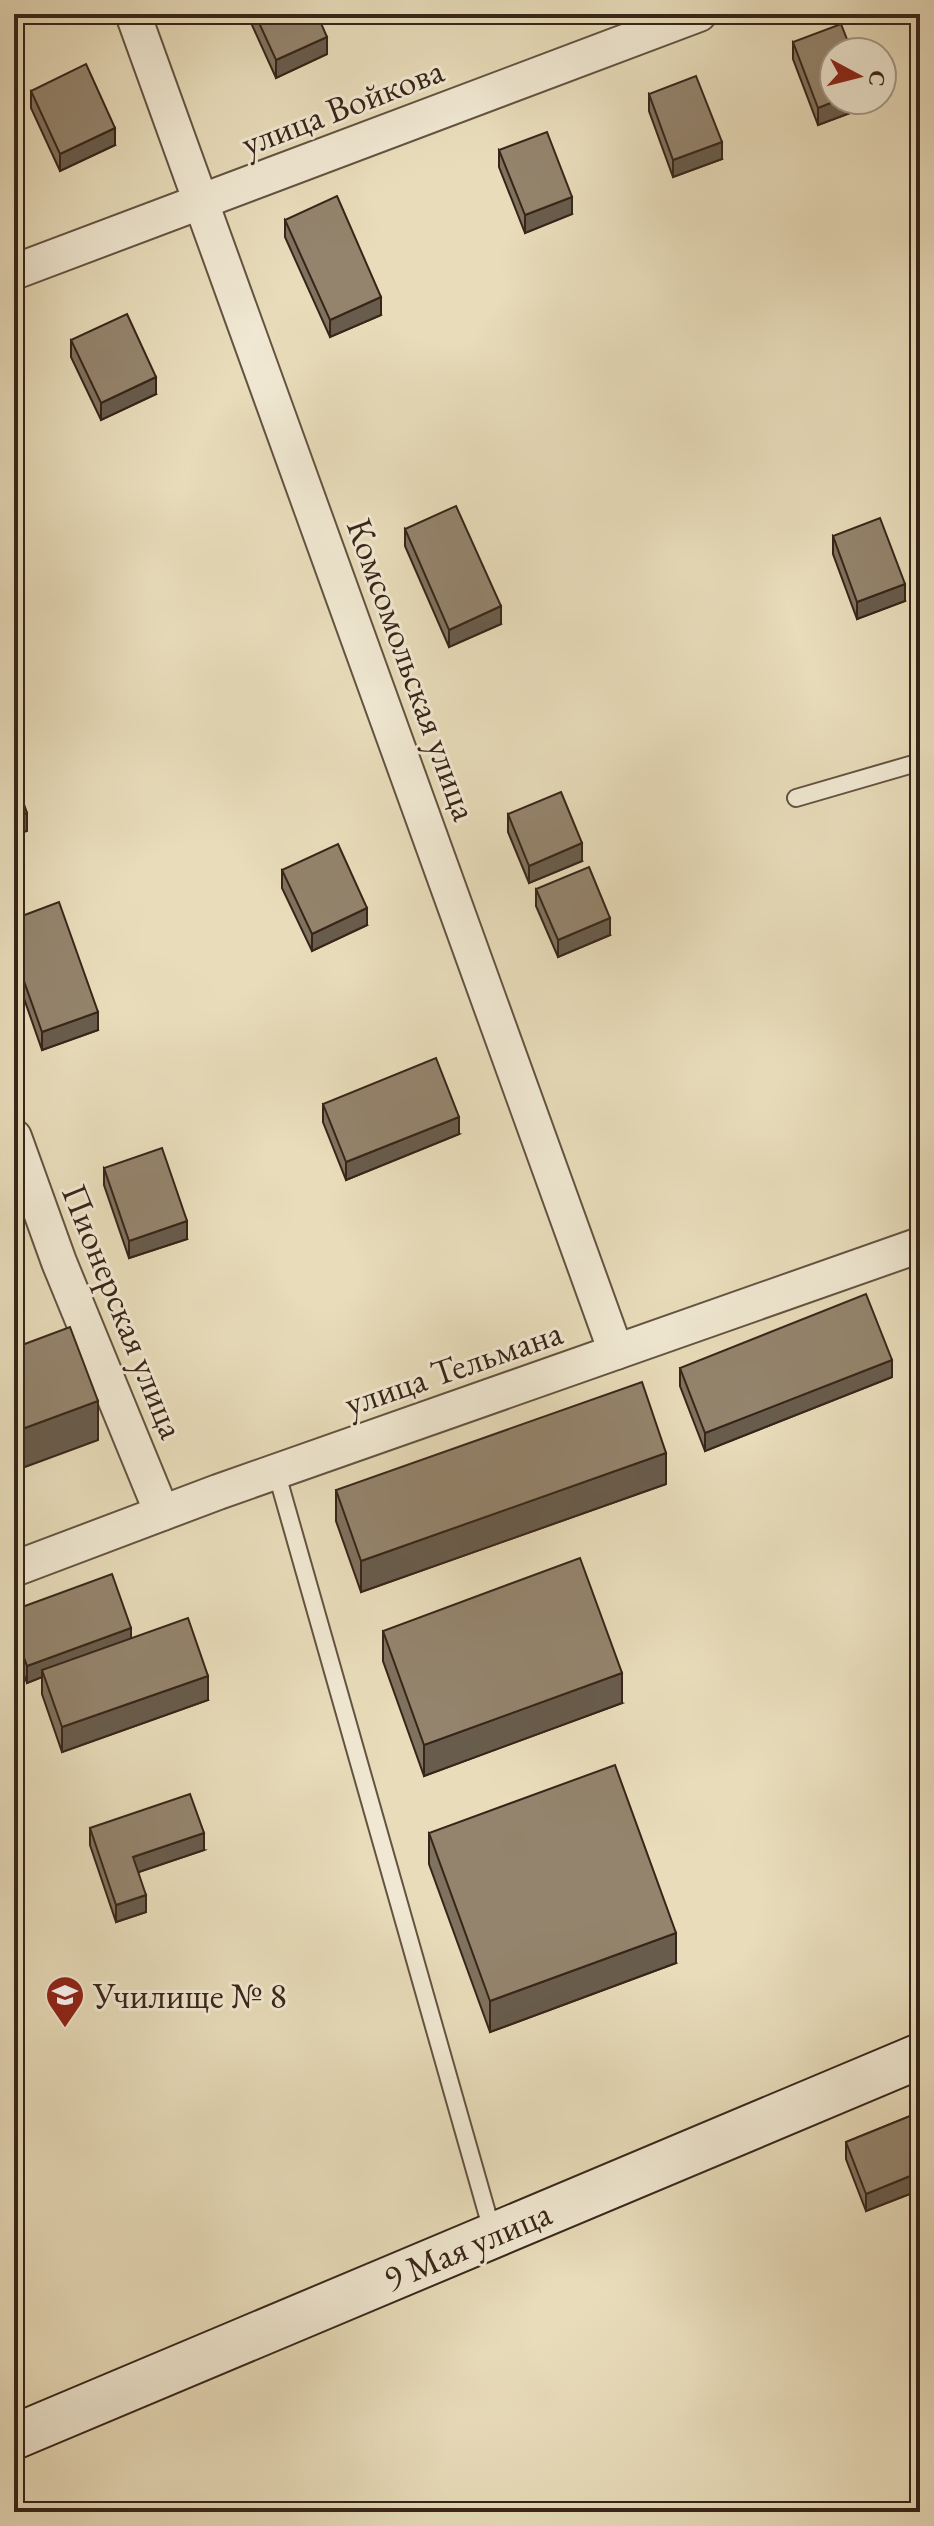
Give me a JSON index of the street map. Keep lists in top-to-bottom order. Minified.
{"streets":{"main road":["9 Мая улица"],"street":["улица Войкова","Комсомольская улица","Пионерская улица","улица Тельмана"]},"crossings":[["улица Войкова","Комсомольская улица"],["Комсомольская улица","улица Тельмана"],["Пионерская улица","улица Тельмана"]],"places":{"school or university":["Училище № 8"]},"north":"right"}
